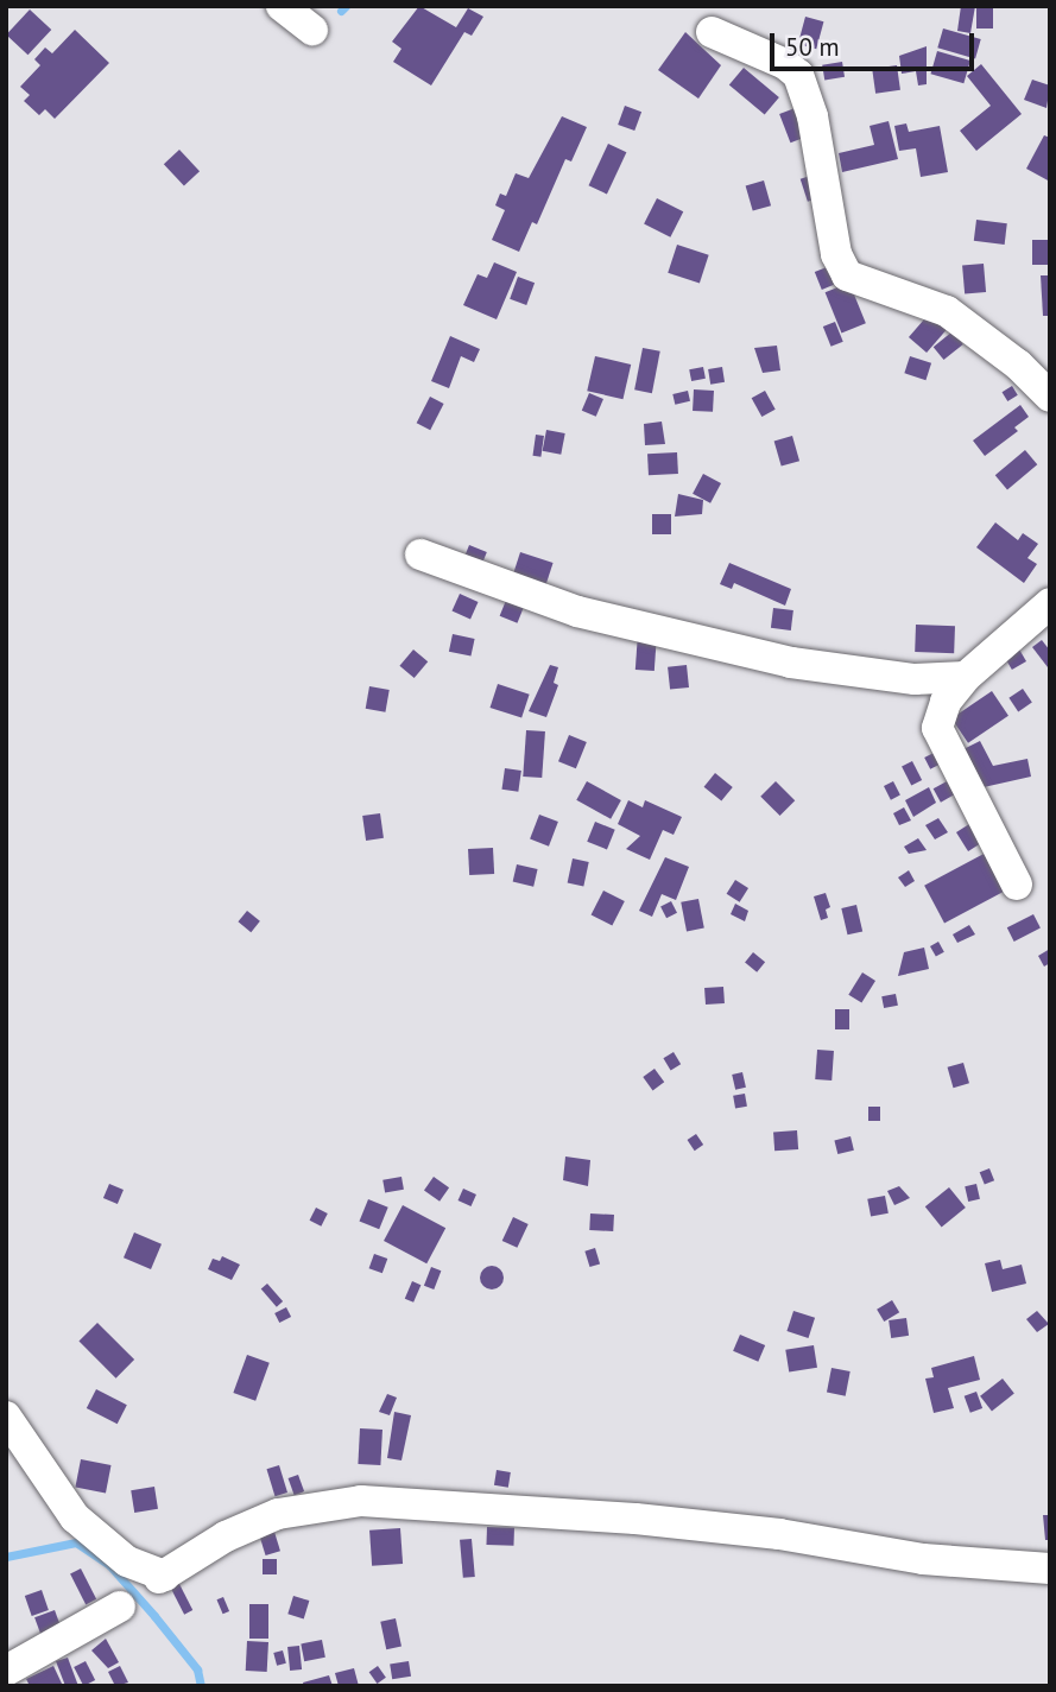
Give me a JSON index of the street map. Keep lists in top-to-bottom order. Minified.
{"scale_bar":"50 m"}
